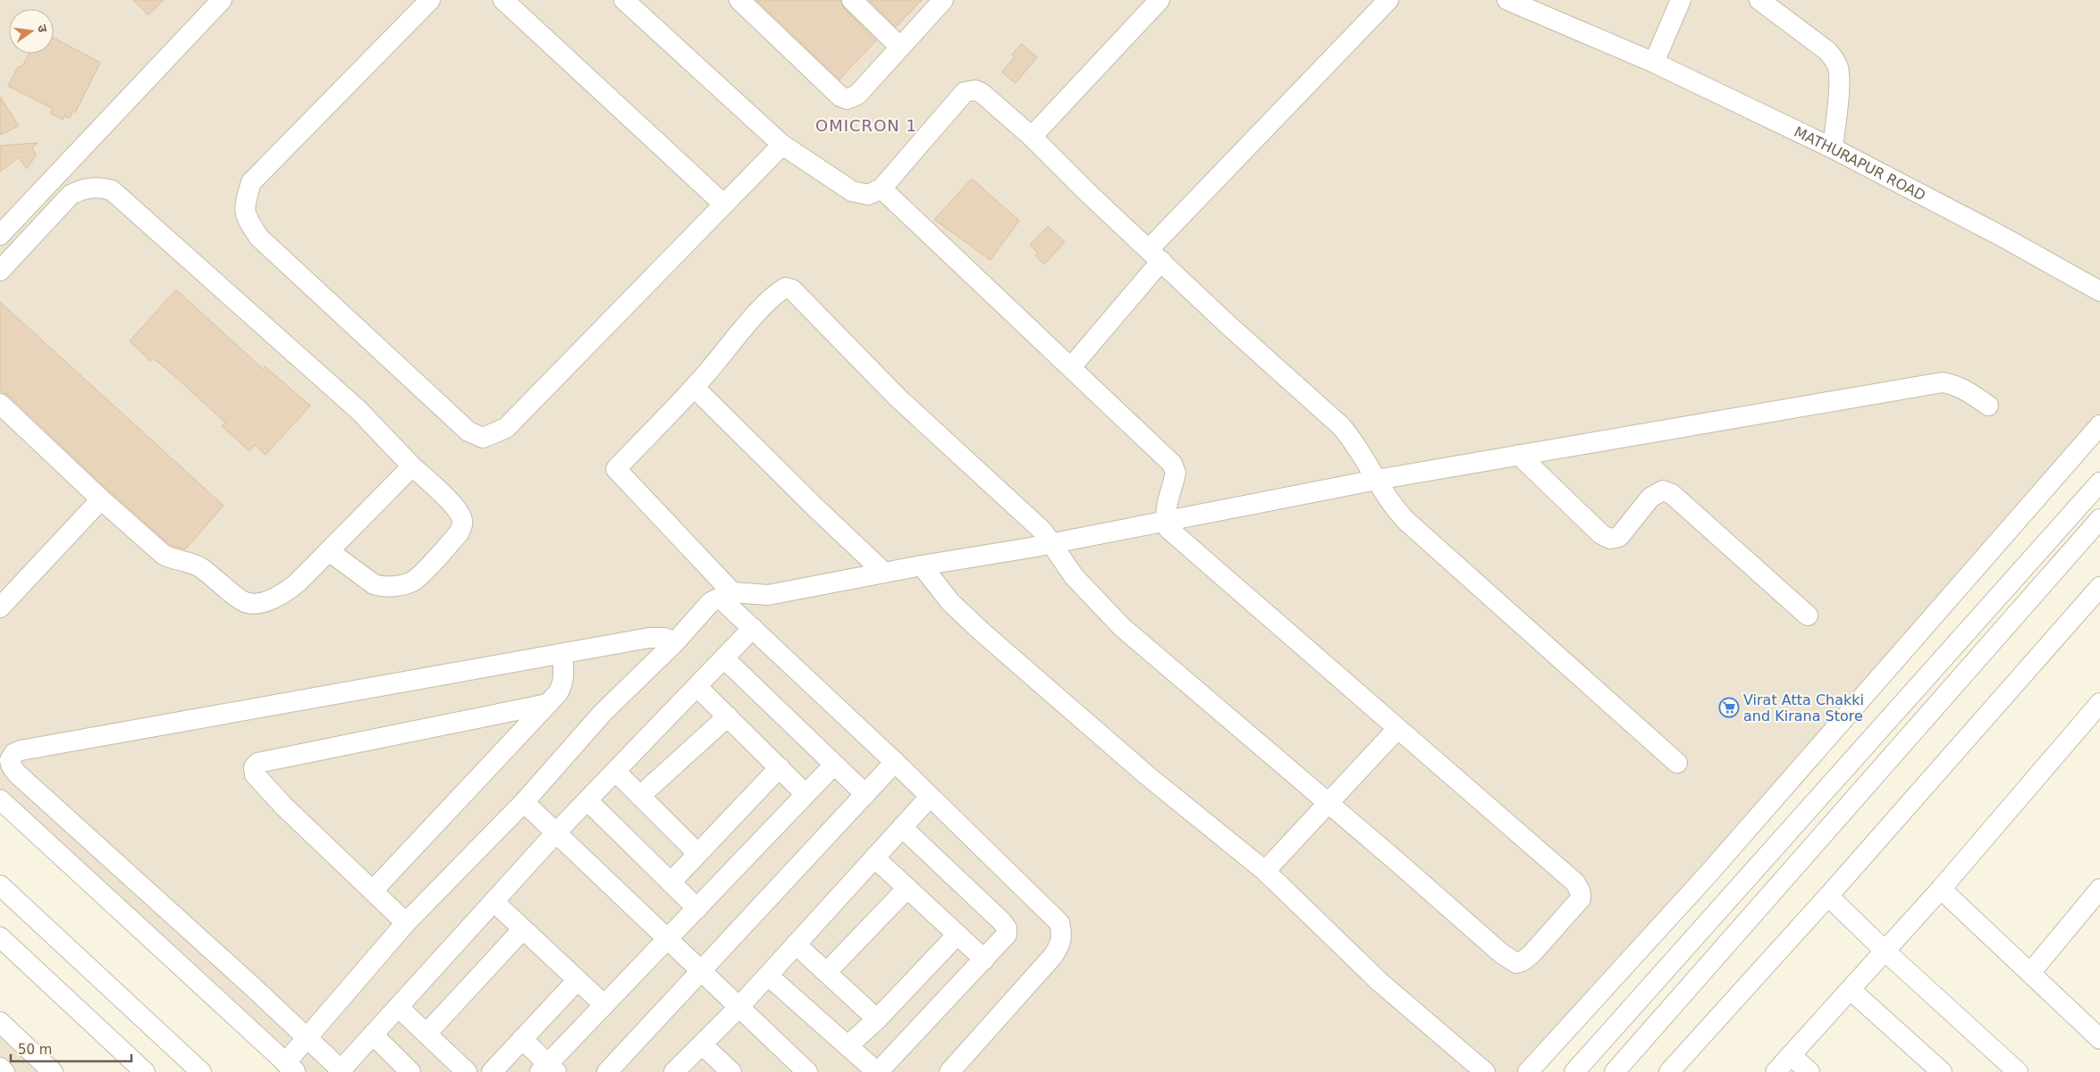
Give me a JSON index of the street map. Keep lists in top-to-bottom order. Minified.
{"streets":{"street":["MATHURAPUR ROAD"]},"districts":["OMICRON 1"],"places":{"supermarket":["Virat Atta Chakki and Kirana Store"]},"scale_bar":"50 m","north":"right"}
